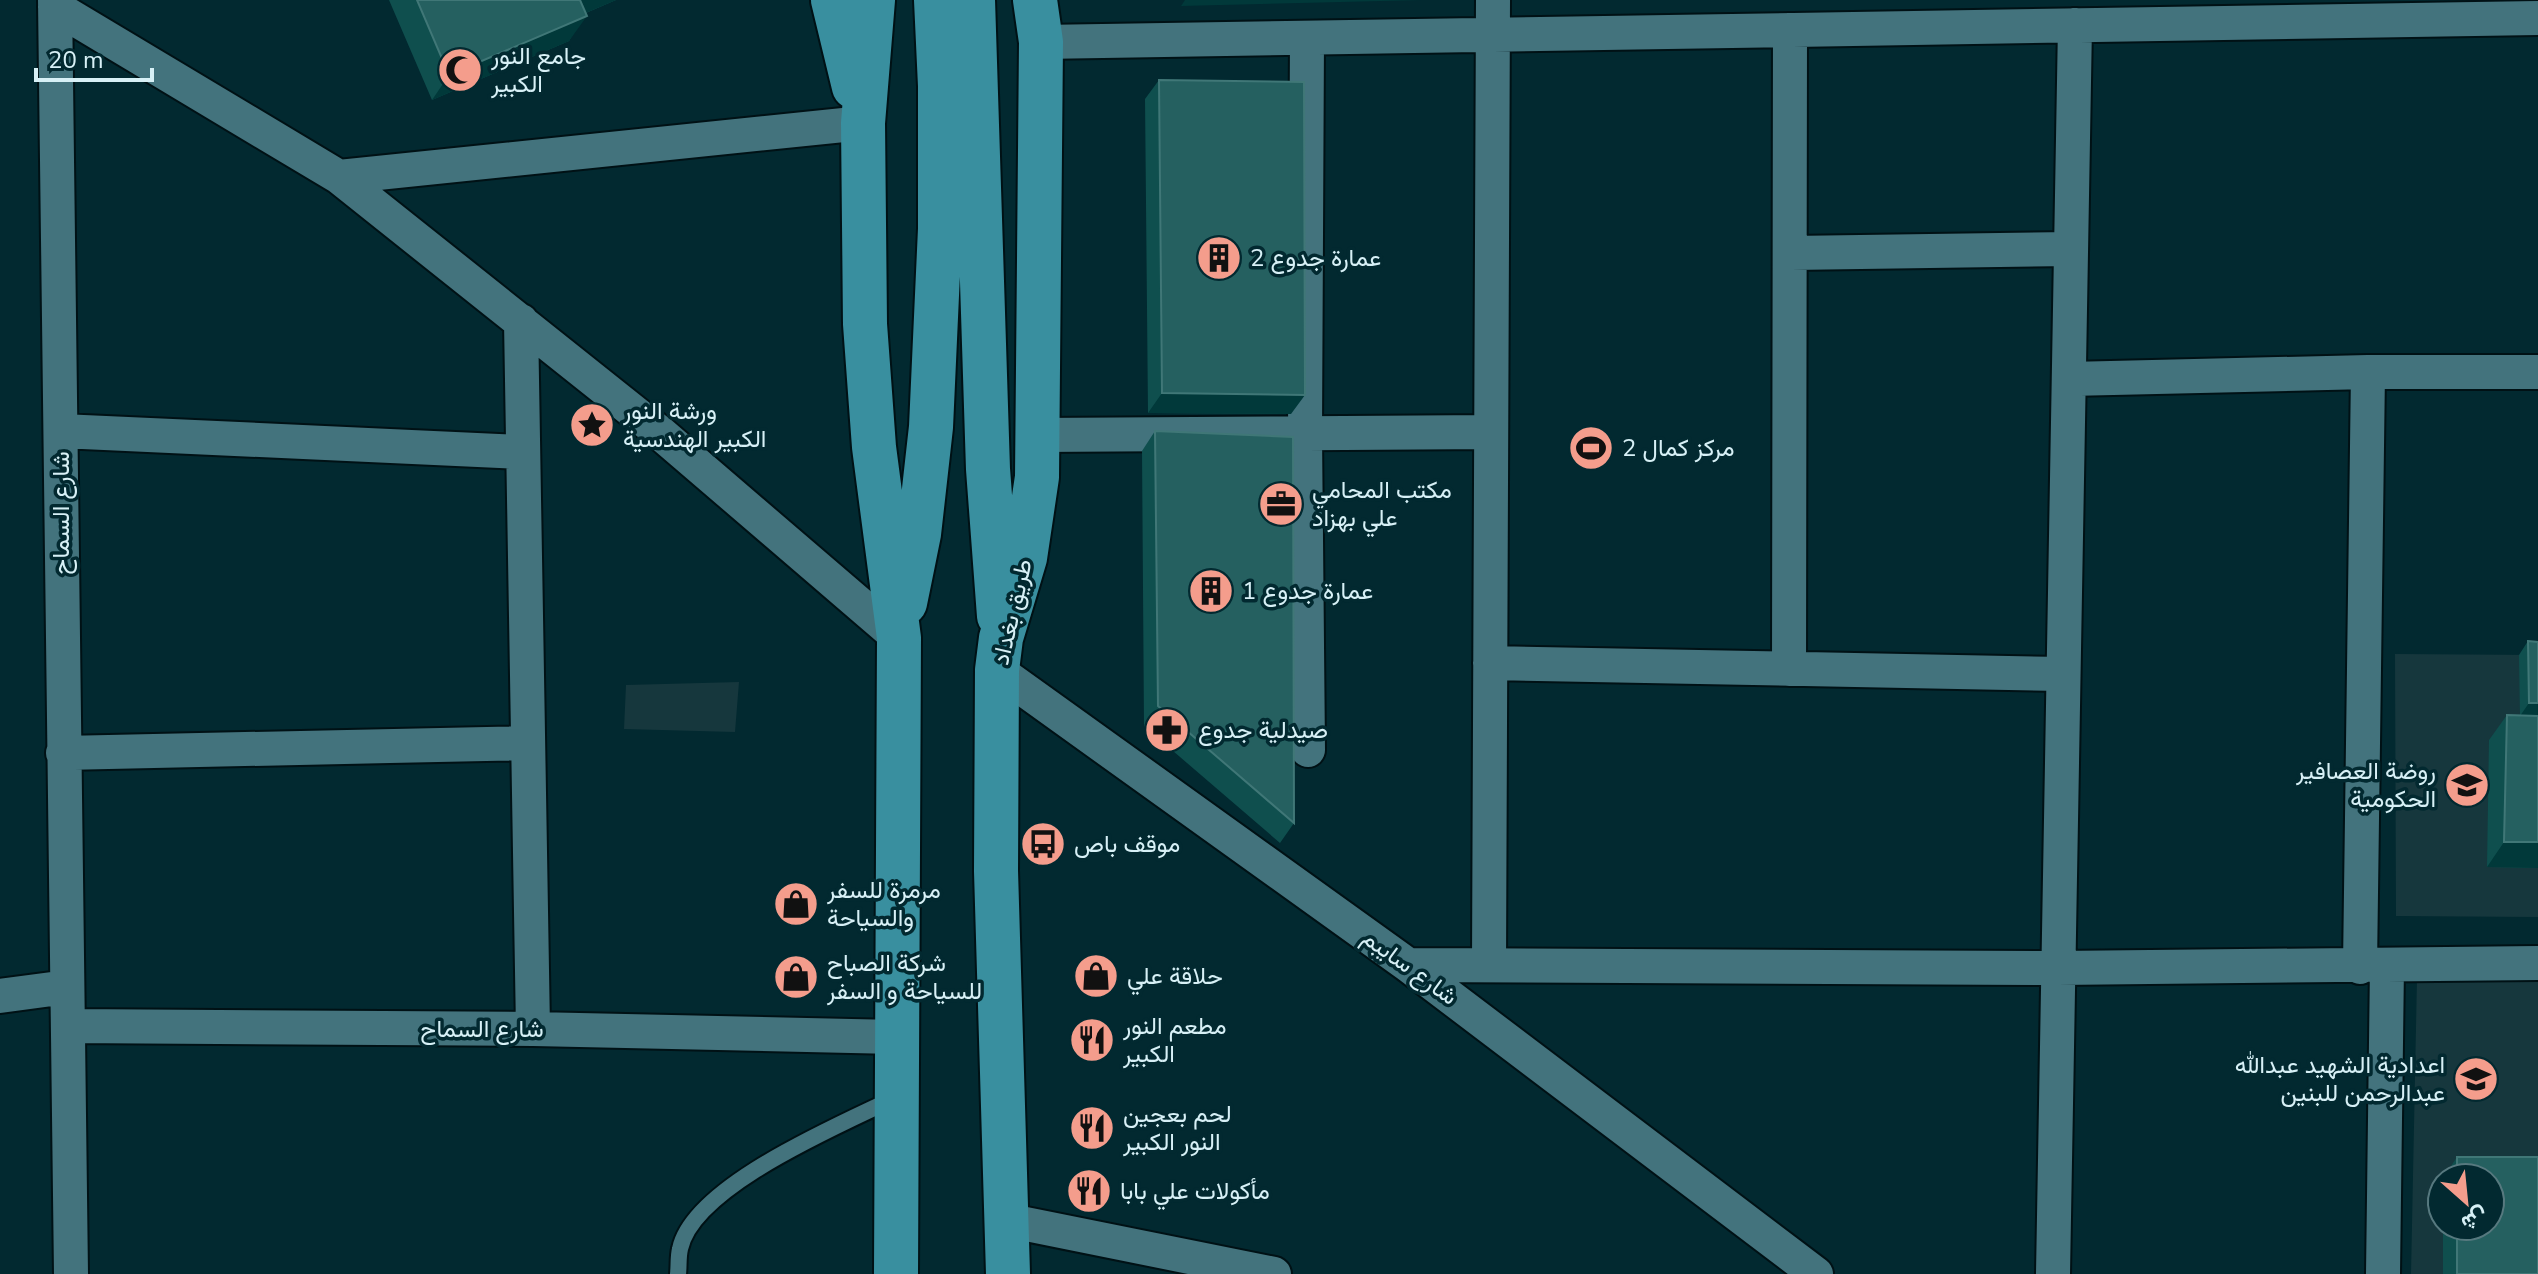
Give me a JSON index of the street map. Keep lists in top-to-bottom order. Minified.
{"streets":{"main road":["طريق بغداد"],"street":["شارع السماح","شارع سايبم"]},"crossings":[["طريق بغداد","شارع سايبم"]],"places":{"mosque":["جامع النور الكبير"],"building":["عمارة جدوع 2","عمارة جدوع 1"],"place":["ورشة النور الكبير الهندسية"],"sports":["مركز كمال 2"],"office":["مكتب المحامي علي بهزاد"],"pharmacy":["صيدلية جدوع"],"school or university":["روضة العصافير الحكومية","اعدادية الشهيد عبدالله عبدالرحمن للبنين"],"bus stop":["موقف باص"],"shop":["مرمرة للسفر والسياحة","حلاقة علي","شركة الصباح للسياحة و السفر"],"restaurant":["مطعم النور الكبير","لحم بعجين النور الكبير","مأكولات علي بابا"]},"scale_bar":"20 m","north":"bottom right"}
